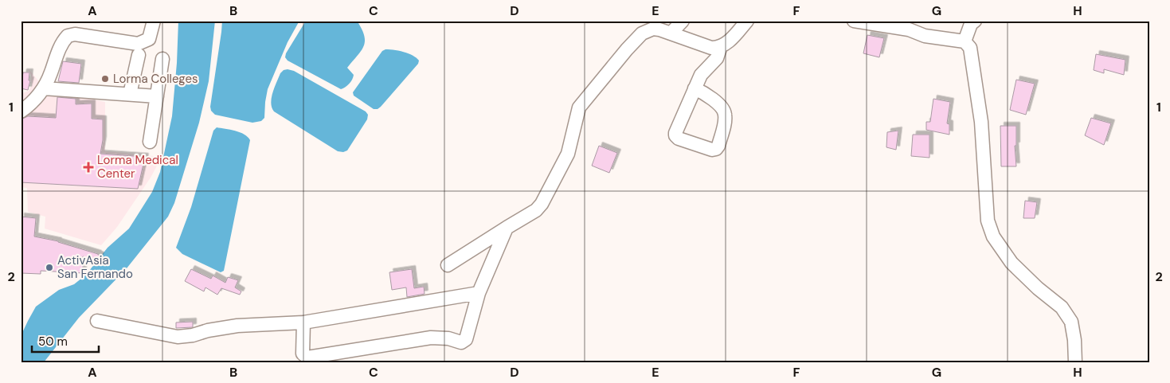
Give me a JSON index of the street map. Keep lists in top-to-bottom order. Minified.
{"places":{"other":["Lorma Colleges","ActivAsia San Fernando"],"health":["Lorma Medical Center"]},"scale_bar":"50 m","grid":{"columns":["A","B","C","D","E","F","G","H"],"rows":["1","2"]}}
